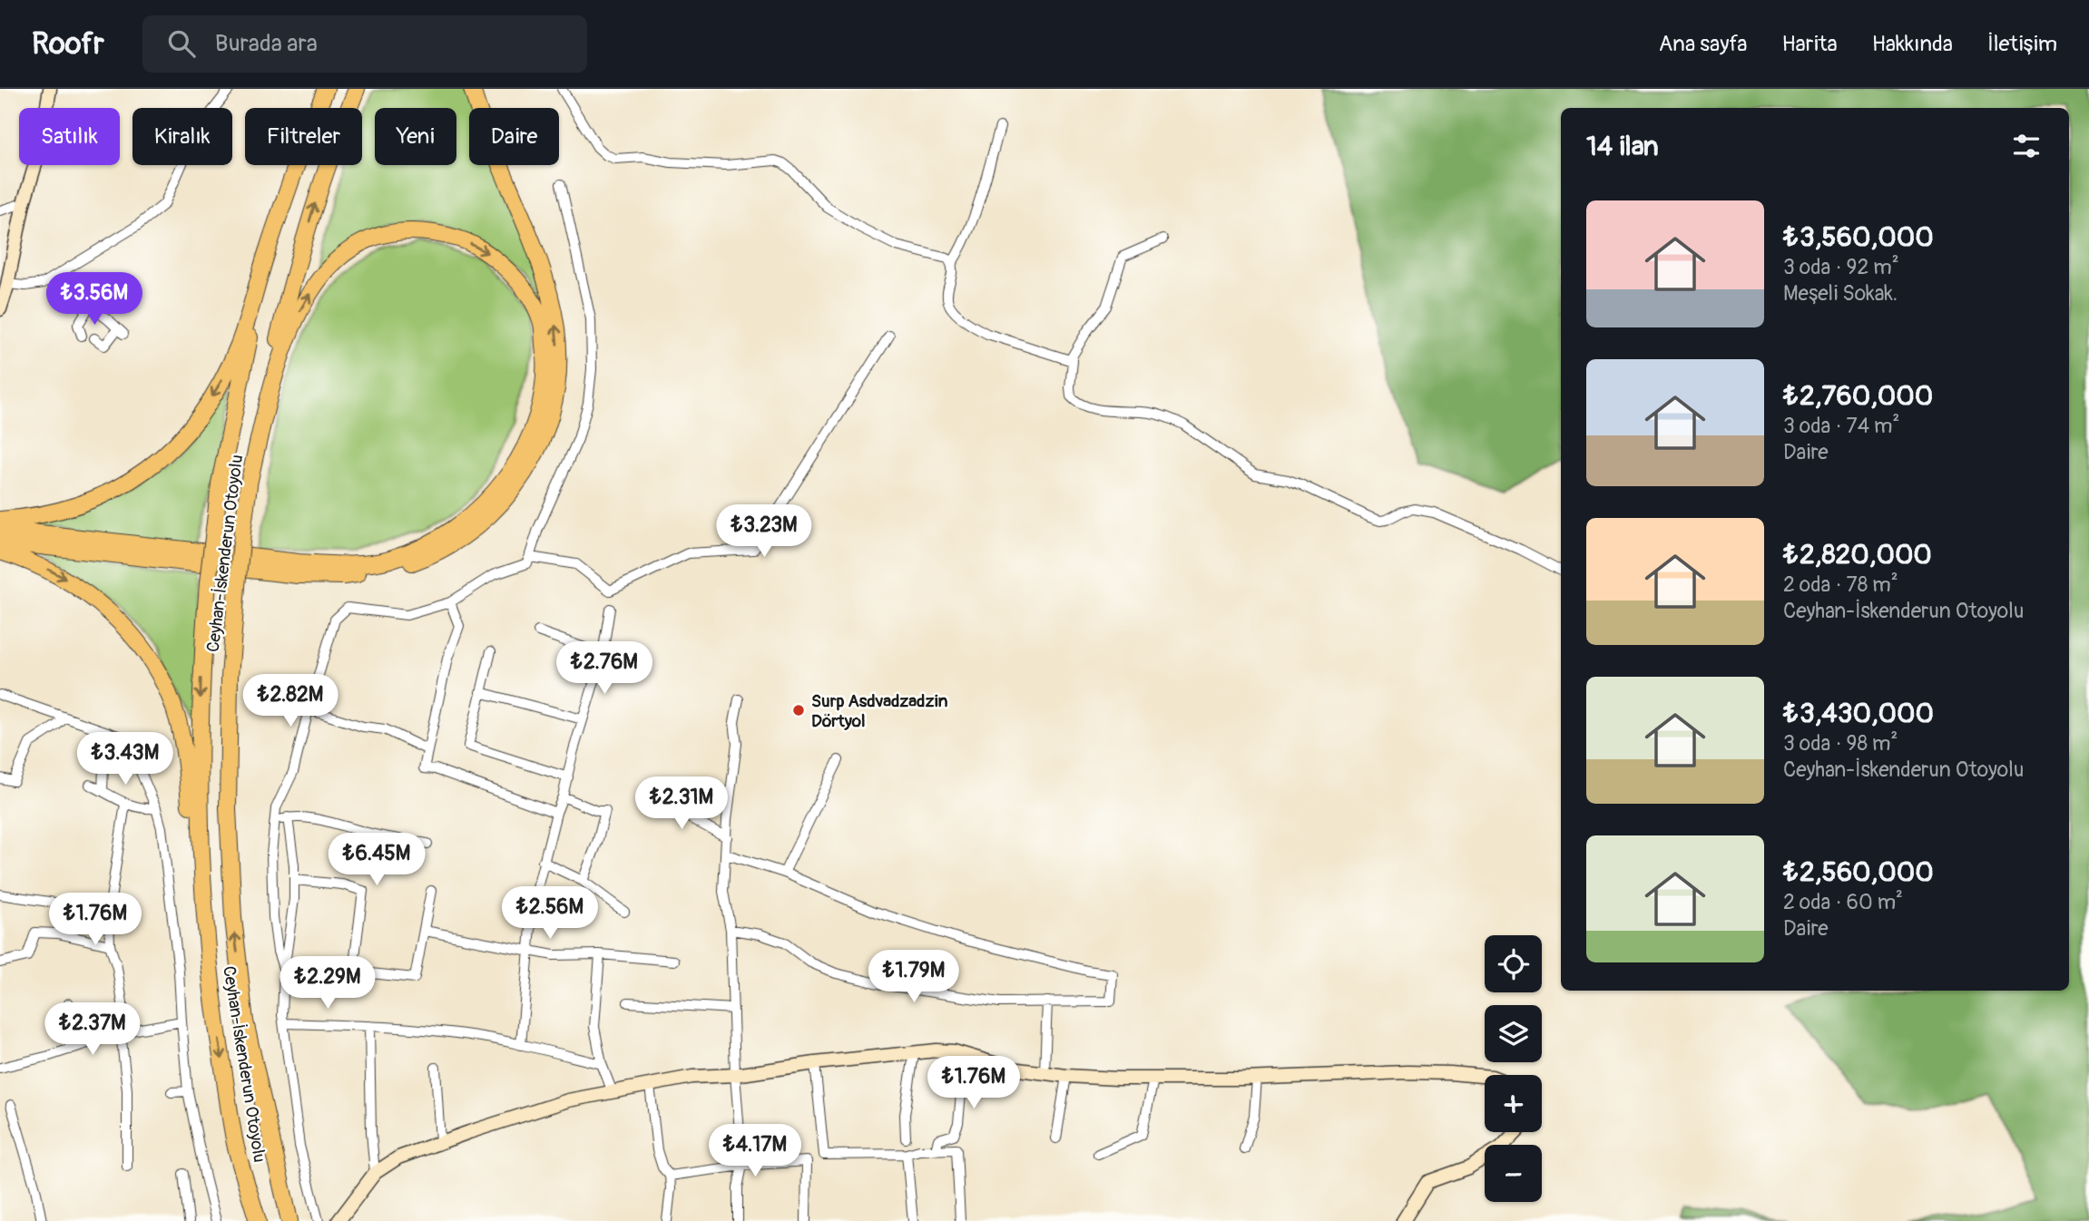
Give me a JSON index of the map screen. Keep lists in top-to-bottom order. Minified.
{"streets":{"highway":["Ceyhan-İskenderun Otoyolu"]},"places":["Surp Asdvadzadzin Dörtyol"],"page":{"header":"Roofr","search":"Burada ara","nav":["Ana sayfa","Harita","Hakkında","İletişim"],"chip":["Satılık","Kiralık","Filtreler","Yeni","Daire"],"heading":"14 ilan","list":[{"name":"₺3,560,000","note":"3 oda · 92 m² · Meşeli Sokak."},{"name":"₺2,760,000","note":"3 oda · 74 m² · Daire"},{"name":"₺2,820,000","note":"2 oda · 78 m² · Ceyhan-İskenderun Otoyolu"},{"name":"₺3,430,000","note":"3 oda · 98 m² · Ceyhan-İskenderun Otoyolu"},{"name":"₺2,560,000","note":"2 oda · 60 m² · Daire"}],"price":["₺3.56M","₺3.23M","₺2.76M","₺2.82M","₺3.43M","₺2.31M","₺6.45M","₺2.56M","₺1.76M","₺1.79M","₺2.29M","₺2.37M","₺1.76M","₺4.17M"],"map_buttons":["+","−"]}}
